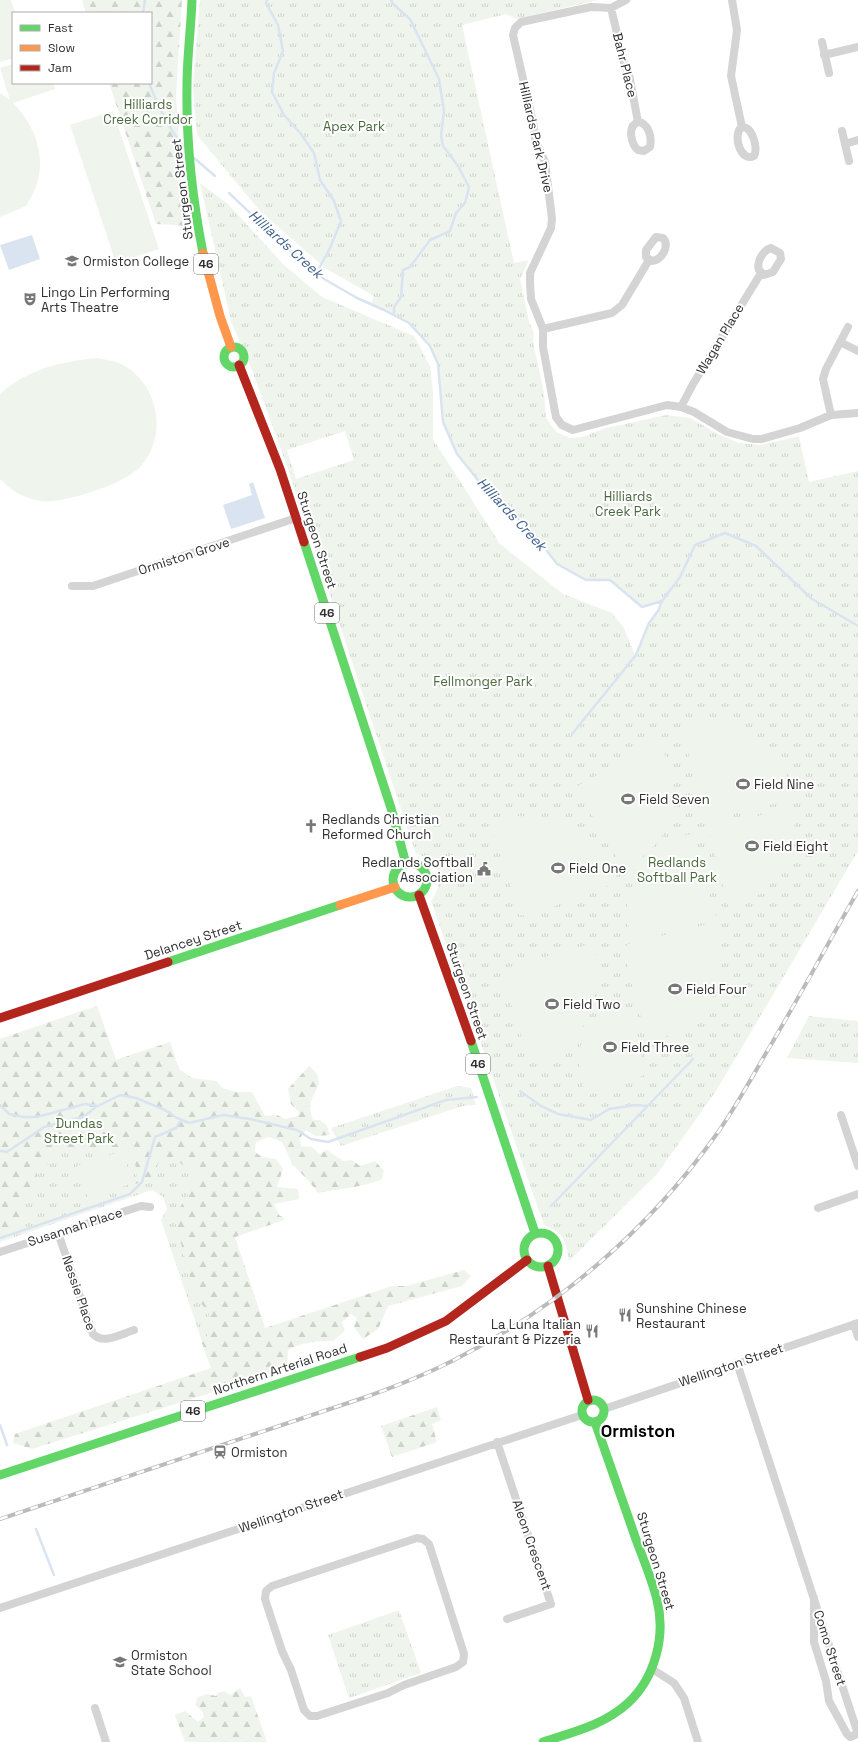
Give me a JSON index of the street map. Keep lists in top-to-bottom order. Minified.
{"streets":{"main road":["Sturgeon Street","46","Delancey Street","Northern Arterial Road"],"street":["Bahr Place","Hilliards Park Drive","Wagan Place","Ormiston Grove","Susannah Place","Nessie Place","Wellington Street","Aleon Crescent","Como Street"]},"crossings":[["Bahr Place","Hilliards Park Drive"],["Hilliards Park Drive","Wagan Place"],["Sturgeon Street","46"],["Sturgeon Street","Ormiston Grove"],["Sturgeon Street","Delancey Street"],["Sturgeon Street","Wellington Street"],["Sturgeon Street","Northern Arterial Road"],["Susannah Place","Nessie Place"],["Wellington Street","Aleon Crescent"],["Wellington Street","Como Street"]],"districts":["Ormiston"],"water":["Hilliards Creek"],"parks":["Hilliards Creek Corridor","Apex Park","Hilliards Creek Park","Fellmonger Park","Redlands Softball Park","Dundas Street Park"],"places":{"school or university":["Ormiston College","Ormiston State School"],"theatre":["Lingo Lin Performing Arts Theatre"],"sports":["Field Nine","Field Seven","Field Eight","Field One","Field Four","Field Two","Field Three"],"church":["Redlands Christian Reformed Church"],"public building":["Redlands Softball Association"],"restaurant":["Sunshine Chinese Restaurant","La Luna Italian Restaurant & Pizzeria"],"station":["Ormiston"]},"legend":["Fast","Slow","Jam"]}
